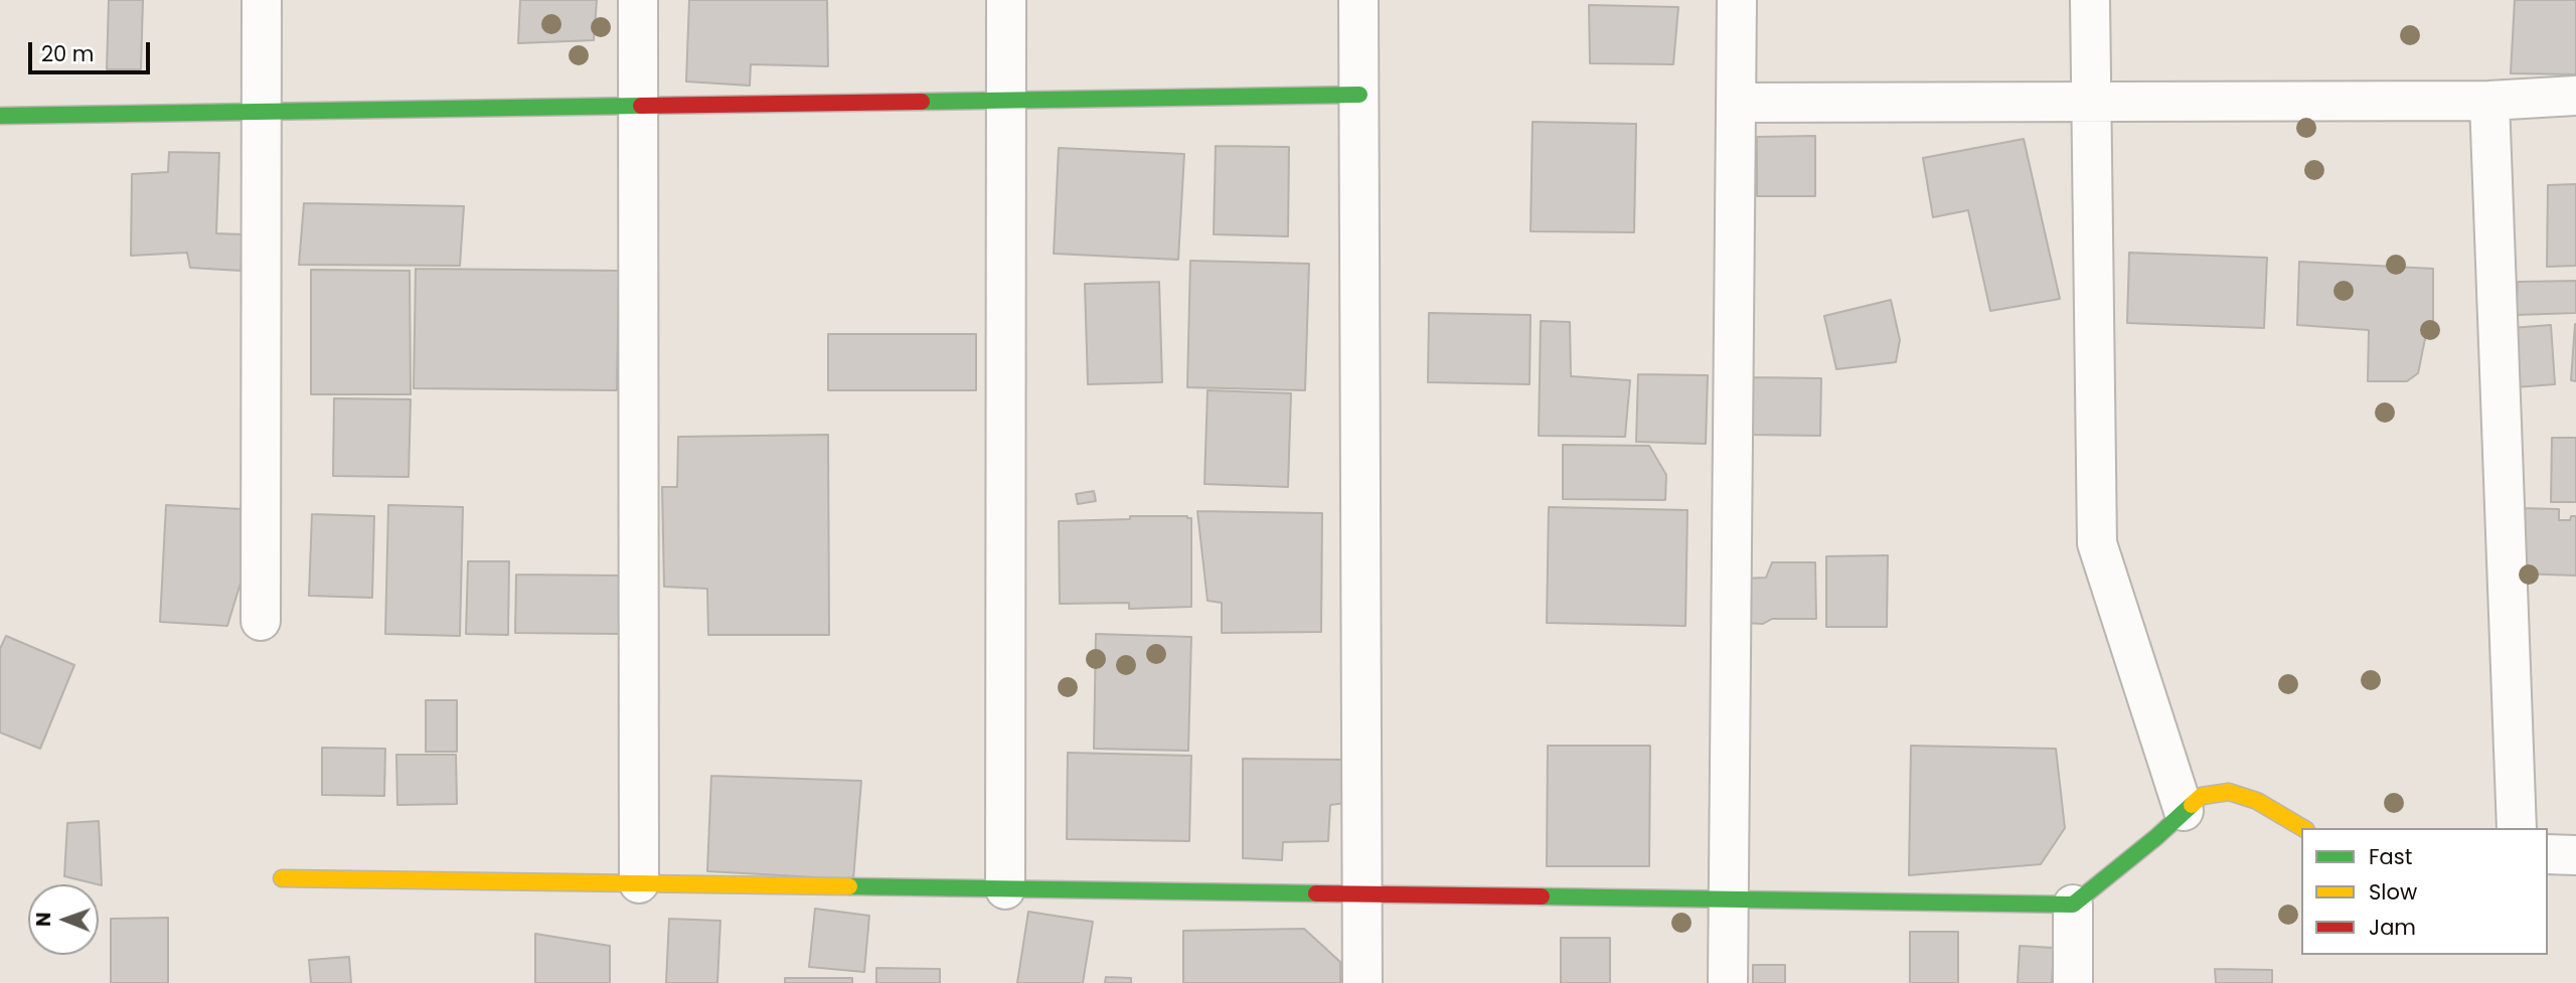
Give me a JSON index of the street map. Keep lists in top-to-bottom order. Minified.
{"legend":["Fast","Slow","Jam"],"scale_bar":"20 m","north":"left"}
